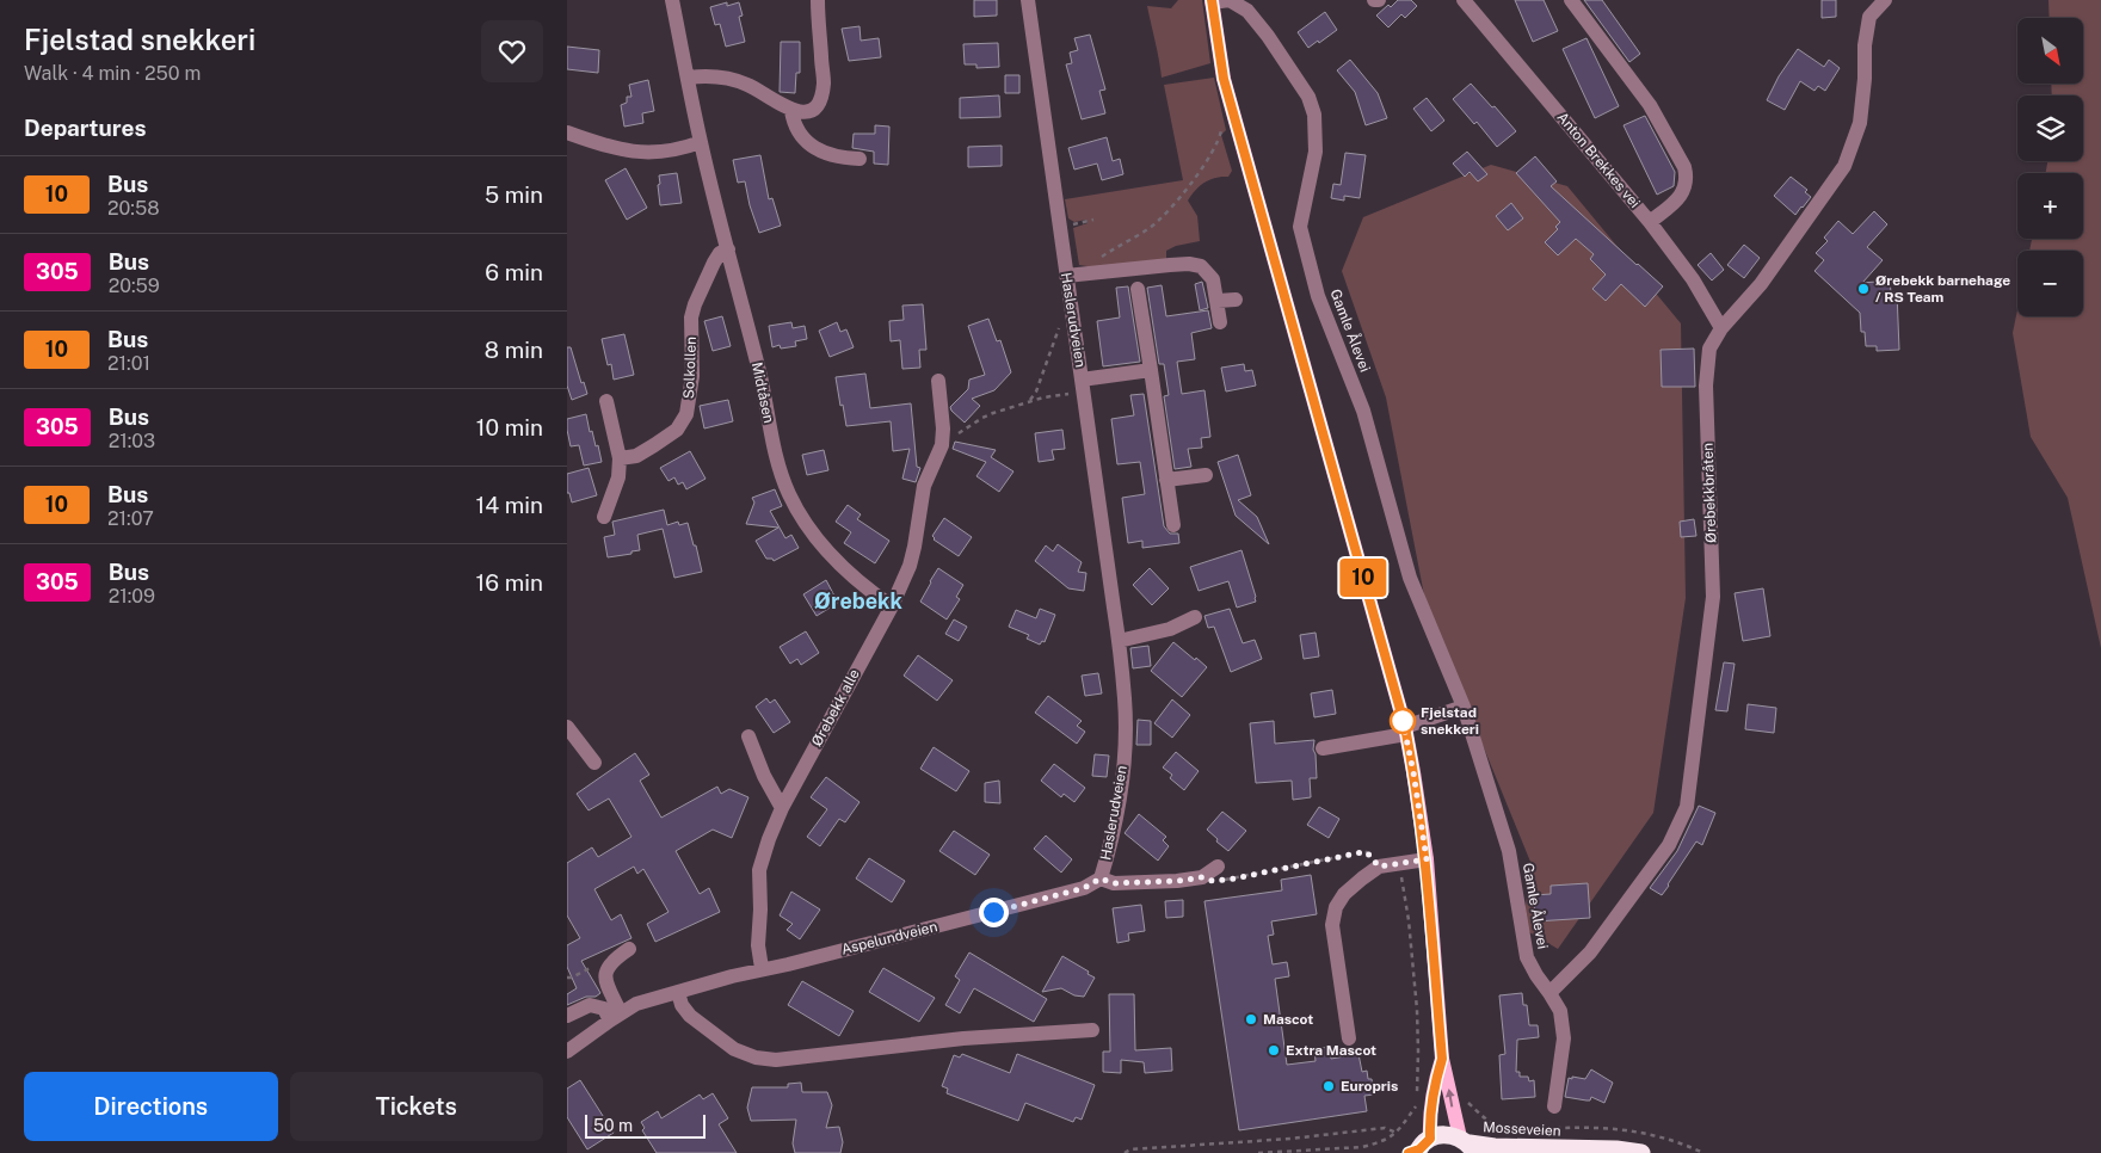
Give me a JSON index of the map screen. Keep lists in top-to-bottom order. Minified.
{"streets":{"highway":["Mosseveien"],"main road":["Gamle Ålevei"],"street":["Anton Brekkes vei","Haslerudveien","Solkollen","Midtåsen","Ørebekkbråten","Ørebekk alle","Aspelundveien"]},"crossings":[["Anton Brekkes vei","Ørebekkbråten"],["Haslerudveien","Aspelundveien"],["Gamle Ålevei","Ørebekkbråten"],["Gamle Ålevei","Mosseveien"],["Solkollen","Midtåsen"],["Midtåsen","Ørebekk alle"],["Ørebekk alle","Aspelundveien"]],"districts":["Ørebekk"],"places":["Ørebekk barnehage / RS Team","Fjelstad snekkeri","Mascot","Extra Mascot","Europris"],"lines":["bus line 10"],"scale_bar":"50 m","north":"bottom right","page":{"heading":[["Fjelstad snekkeri","Walk · 4 min · 250 m"],"Departures"],"on_map":"10","map_buttons":["+","−"],"list":[{"mark":"10","name":"Bus","note":"20:58","value":"5 min"},{"mark":"305","name":"Bus","note":"20:59","value":"6 min"},{"mark":"10","name":"Bus","note":"21:01","value":"8 min"},{"mark":"305","name":"Bus","note":"21:03","value":"10 min"},{"mark":"10","name":"Bus","note":"21:07","value":"14 min"},{"mark":"305","name":"Bus","note":"21:09","value":"16 min"}],"buttons":["Directions","Tickets"],"scale":"50 m"}}
